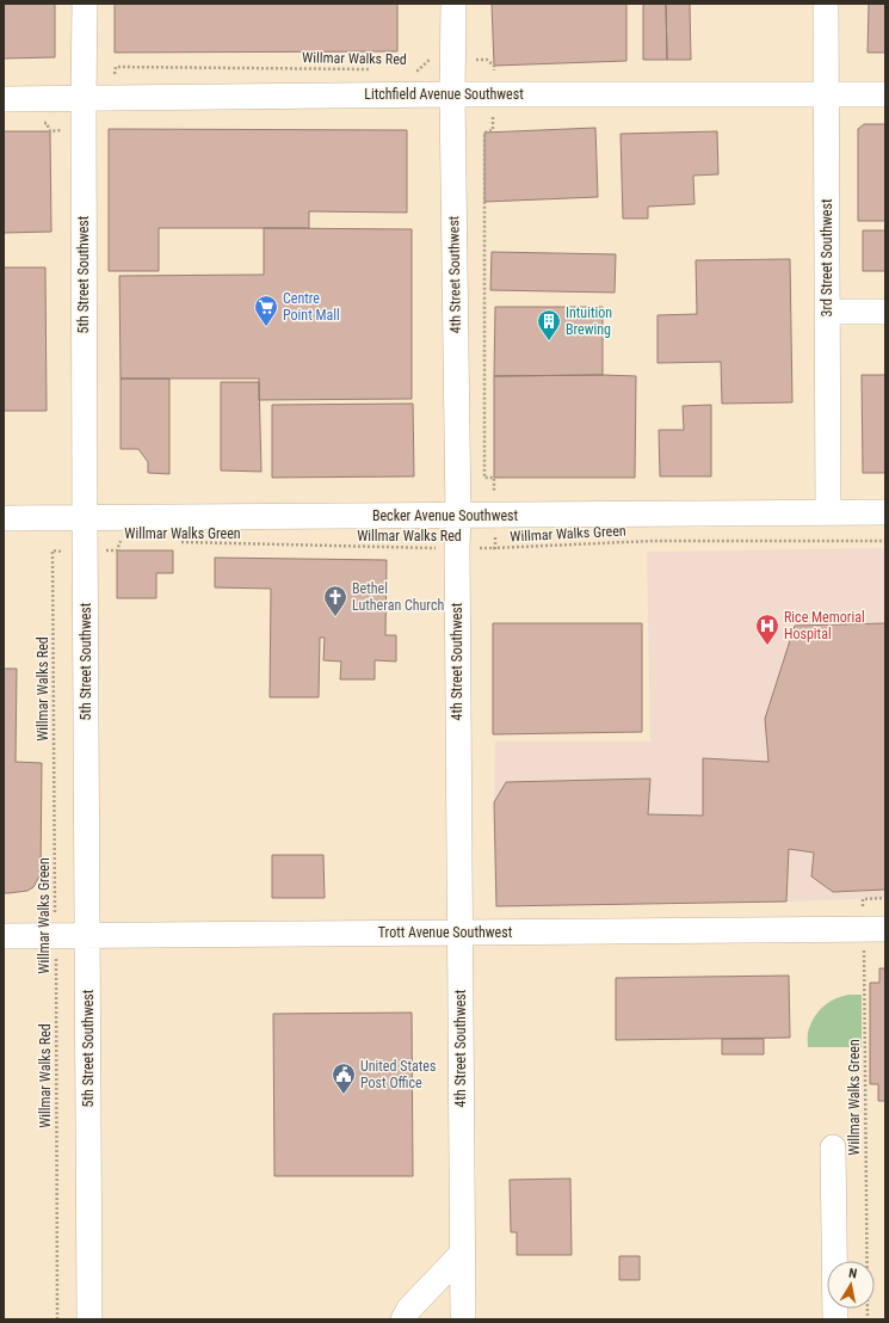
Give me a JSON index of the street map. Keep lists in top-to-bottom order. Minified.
{"streets":{"street":["Litchfield Avenue Southwest","3rd Street Southwest","5th Street Southwest","4th Street Southwest","Becker Avenue Southwest","Trott Avenue Southwest"],"path":["Willmar Walks Red","Willmar Walks Green"]},"crossings":[["Willmar Walks Red","Litchfield Avenue Southwest"],["Willmar Walks Red","4th Street Southwest"],["Willmar Walks Red","Becker Avenue Southwest"],["Willmar Walks Red","Willmar Walks Green"],["Litchfield Avenue Southwest","3rd Street Southwest"],["Litchfield Avenue Southwest","5th Street Southwest"],["Litchfield Avenue Southwest","4th Street Southwest"],["3rd Street Southwest","Becker Avenue Southwest"],["5th Street Southwest","Becker Avenue Southwest"],["5th Street Southwest","Trott Avenue Southwest"],["4th Street Southwest","Becker Avenue Southwest"],["4th Street Southwest","Trott Avenue Southwest"],["Willmar Walks Green","Trott Avenue Southwest"]],"places":{"supermarket":["Centre Point Mall"],"building":["Intuition Brewing"],"church":["Bethel Lutheran Church"],"hospital":["Rice Memorial Hospital"],"public building":["United States Post Office"]},"north":"top"}
